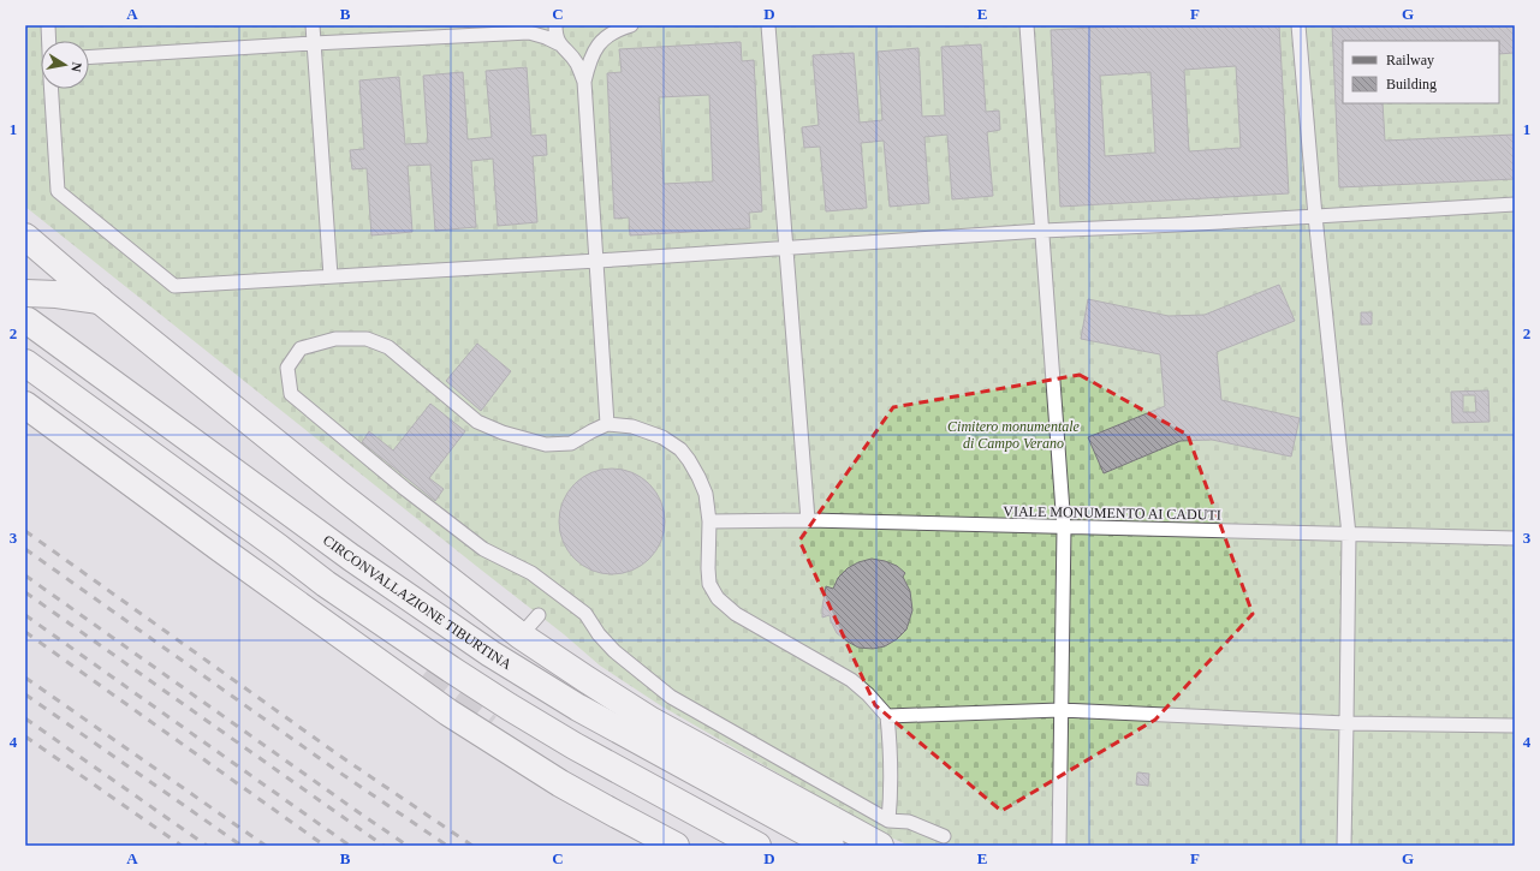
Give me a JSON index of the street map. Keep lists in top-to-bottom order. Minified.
{"streets":{"highway":["CIRCONVALLAZIONE TIBURTINA"],"lane":["VIALE MONUMENTO AI CADUTI"]},"parks":["Cimitero monumentale di Campo Verano"],"legend":["Railway","Building"],"north":"right","grid":{"columns":["A","B","C","D","E","F","G"],"rows":["1","2","3","4"]}}
